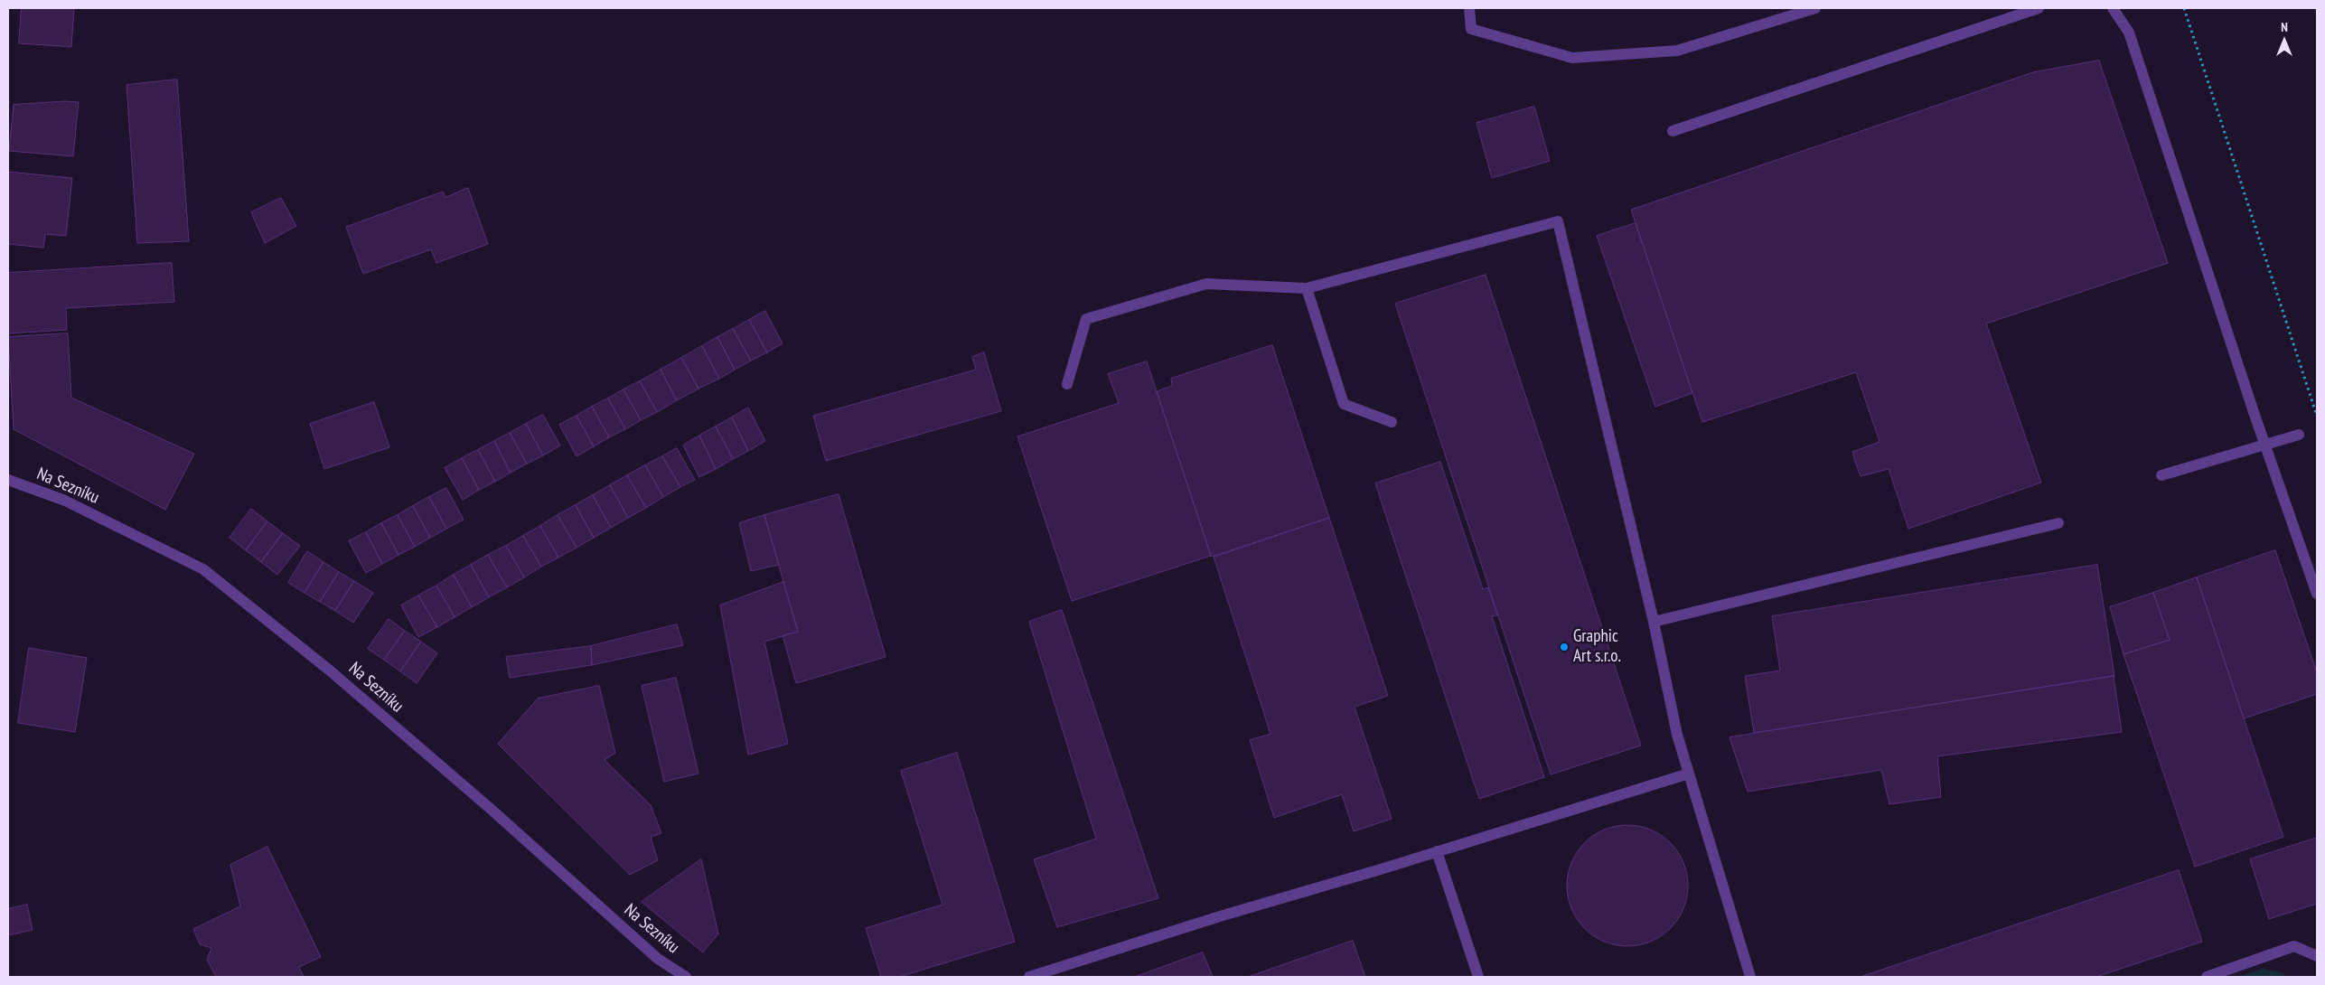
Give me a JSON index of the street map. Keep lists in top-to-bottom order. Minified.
{"streets":{"street":["Na Sezníku"]},"places":["Graphic Art s.r.o."],"north":"top"}
